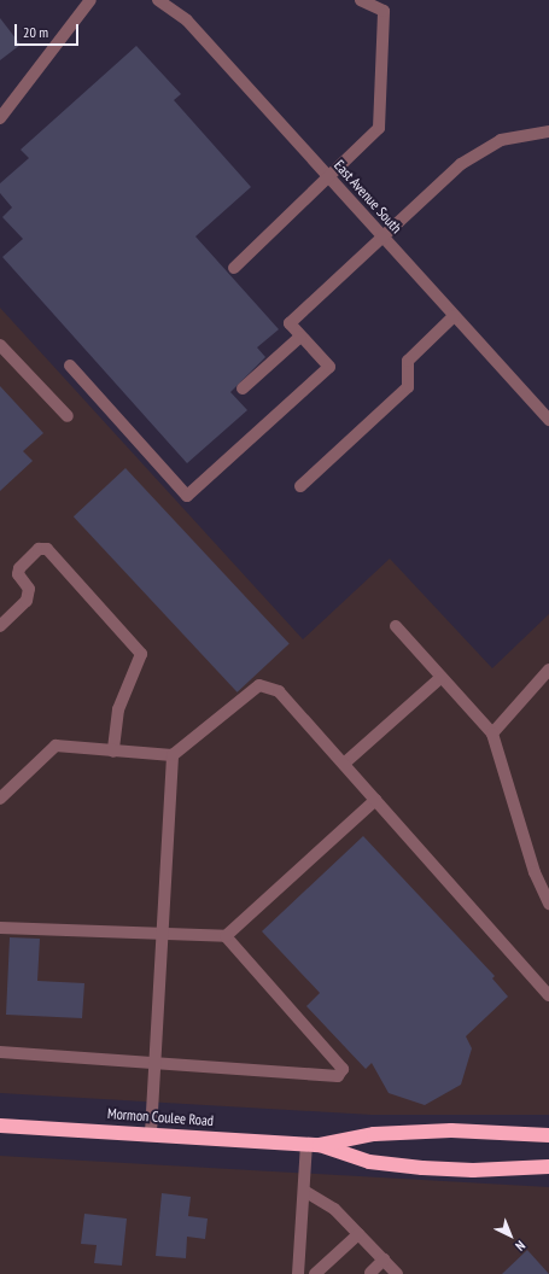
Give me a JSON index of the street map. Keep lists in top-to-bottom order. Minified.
{"streets":{"highway":["Mormon Coulee Road"],"street":["East Avenue South"]},"scale_bar":"20 m","north":"bottom right"}
